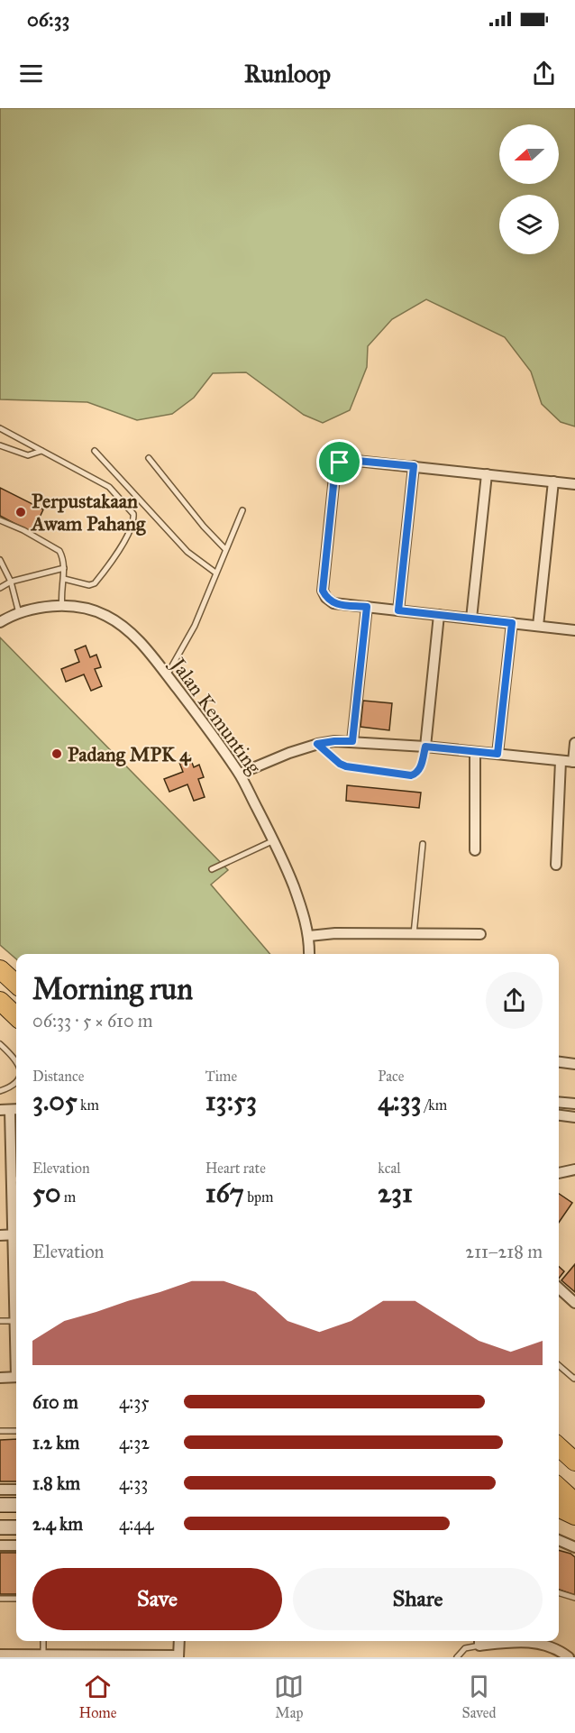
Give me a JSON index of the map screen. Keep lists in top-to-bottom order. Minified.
{"streets":{"street":["Jalan Kemunting"]},"places":["Perpustakaan Awam Pahang","Padang MPK 4"],"north":"left","page":{"status":"06:33","header":"Runloop","heading":["Morning run","06:33 · 5 × 610 m"],"stats":[["Distance","3.05 km"],["Time","13:53"],["Pace","4:33 /km"],["Elevation","50 m"],["Heart rate","167 bpm"],["kcal","231"]],"chart":["Elevation","211–218 m"],"list":[{"name":"610 m","note":"4:35"},{"name":"1.2 km","note":"4:32"},{"name":"1.8 km","note":"4:33"},{"name":"2.4 km","note":"4:44"}],"buttons":["Save","Share"],"tabs":["Home","Map","Saved"]}}
